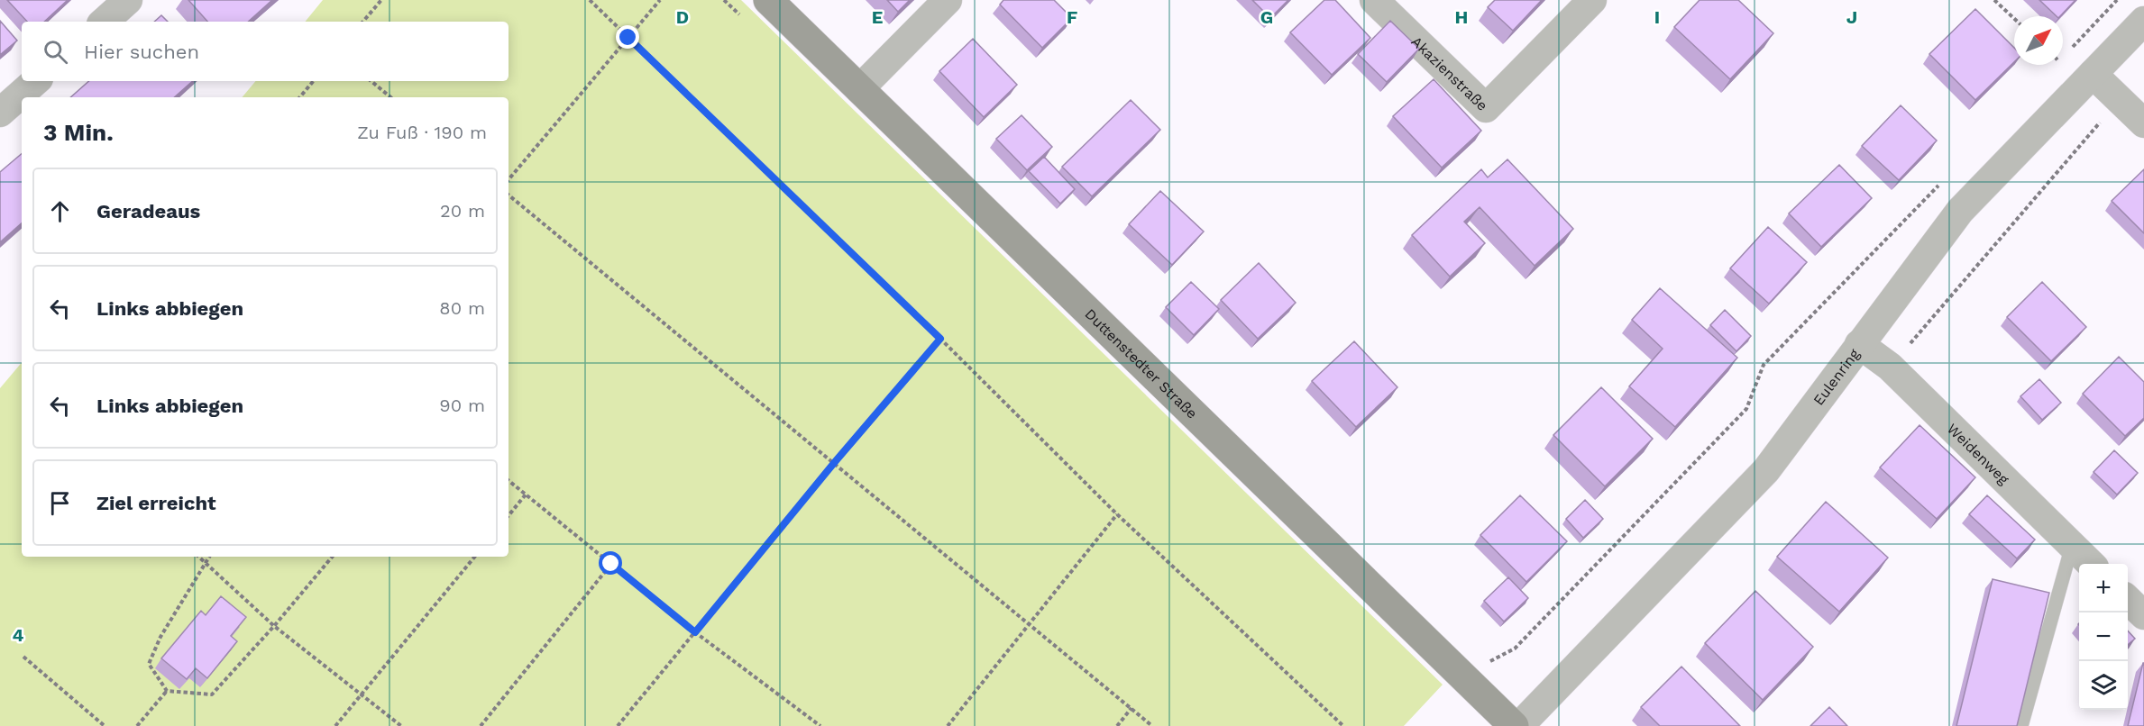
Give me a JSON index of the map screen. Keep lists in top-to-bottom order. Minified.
{"streets":{"street":["Akazienstraße","Duttenstedter Straße","Eulenring","Weidenweg"]},"crossings":[["Eulenring","Weidenweg"]],"north":"top right","page":{"search":"Hier suchen","heading":["3 Min.","Zu Fuß · 190 m"],"list":[["Geradeaus","20 m"],["Links abbiegen","80 m"],["Links abbiegen","90 m"],"Ziel erreicht"],"map_buttons":["+","−"]},"grid":{"columns":["D","E","F","G","H","I","J"],"rows":["4"]}}
